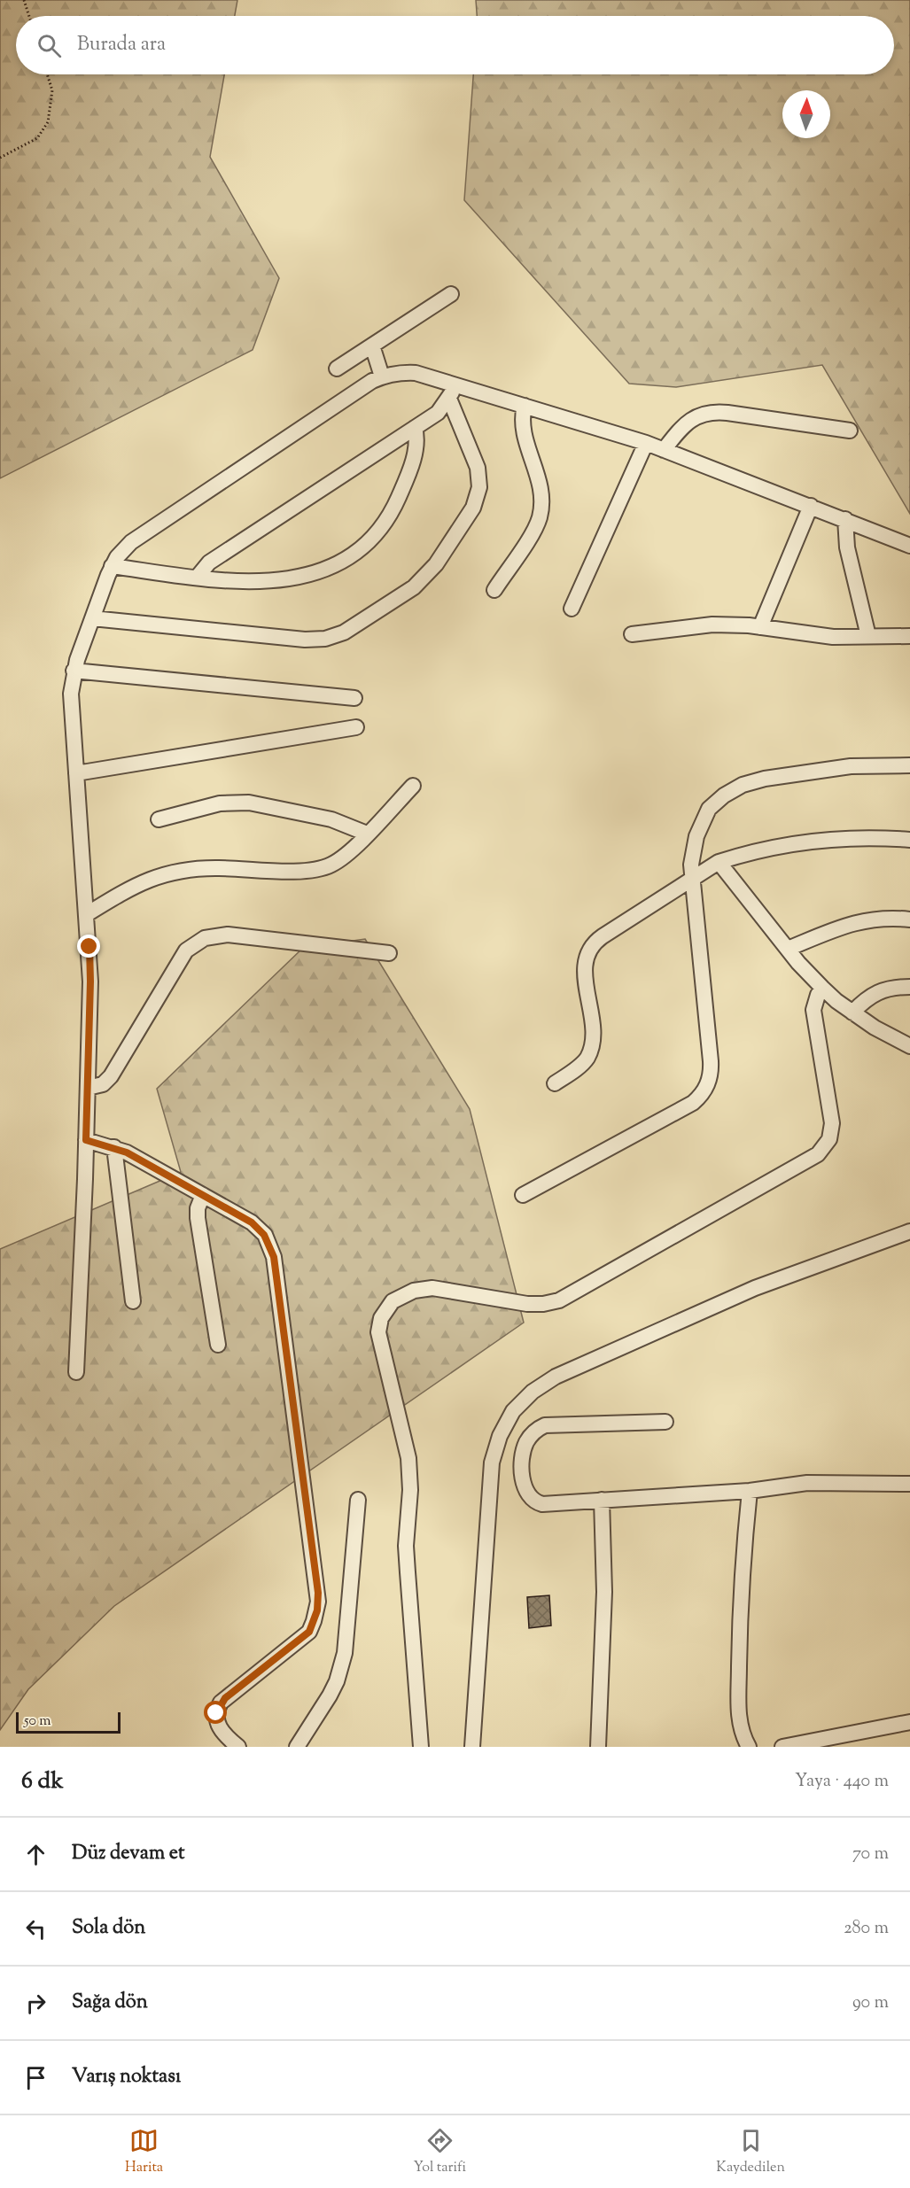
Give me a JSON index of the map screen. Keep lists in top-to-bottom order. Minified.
{"scale_bar":"50 m","north":"top","page":{"search":"Burada ara","scale":"50 m","heading":["6 dk","Yaya · 440 m"],"list":[["Düz devam et","70 m"],["Sola dön","280 m"],["Sağa dön","90 m"],"Varış noktası"],"nav":["Harita","Yol tarifi","Kaydedilen"]}}
